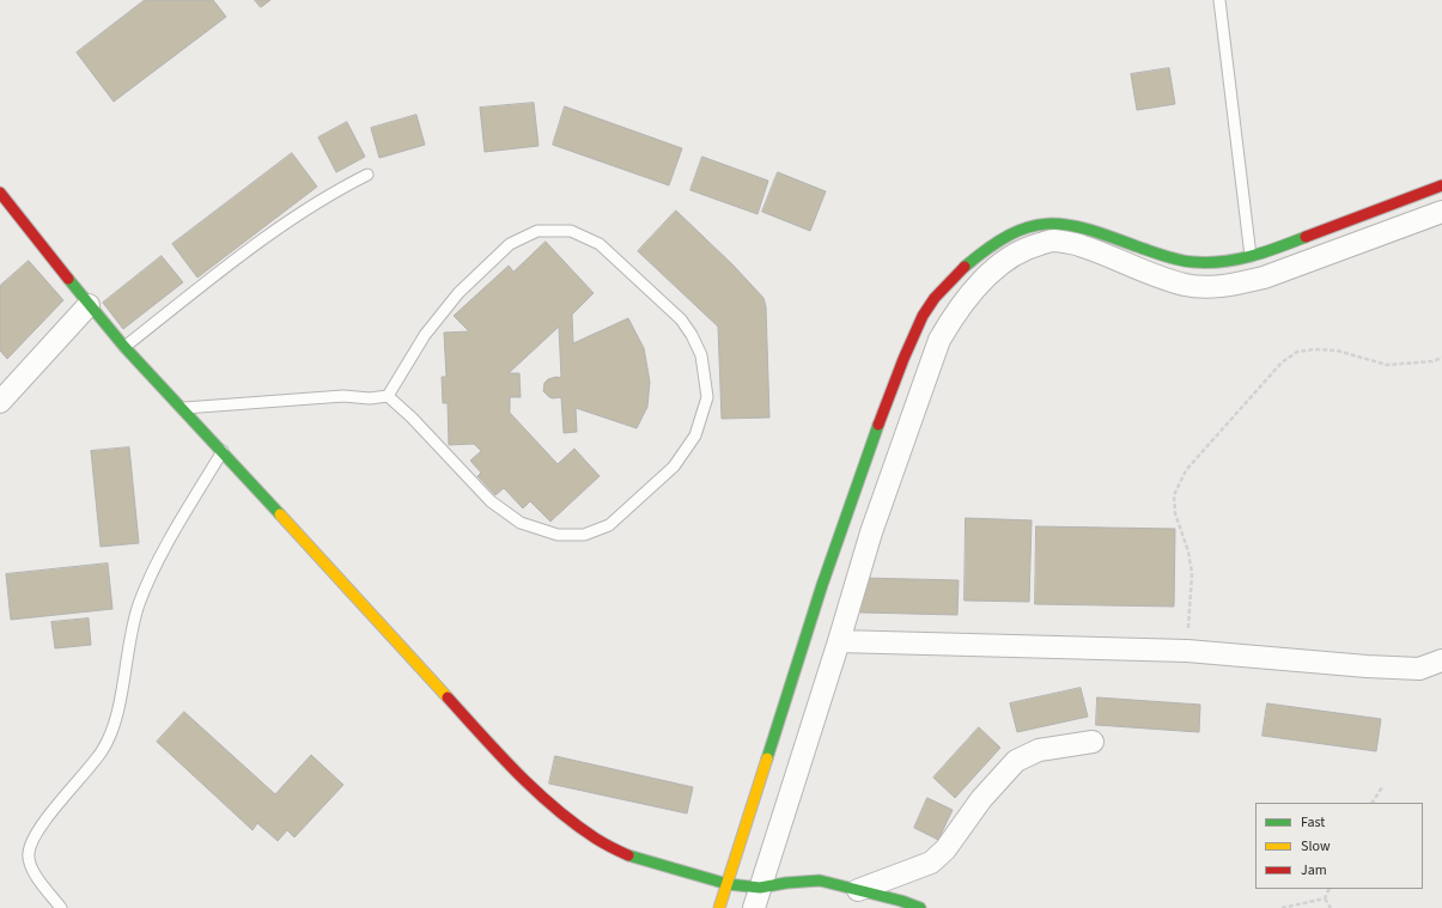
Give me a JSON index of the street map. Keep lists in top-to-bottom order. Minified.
{"legend":["Fast","Slow","Jam"]}
